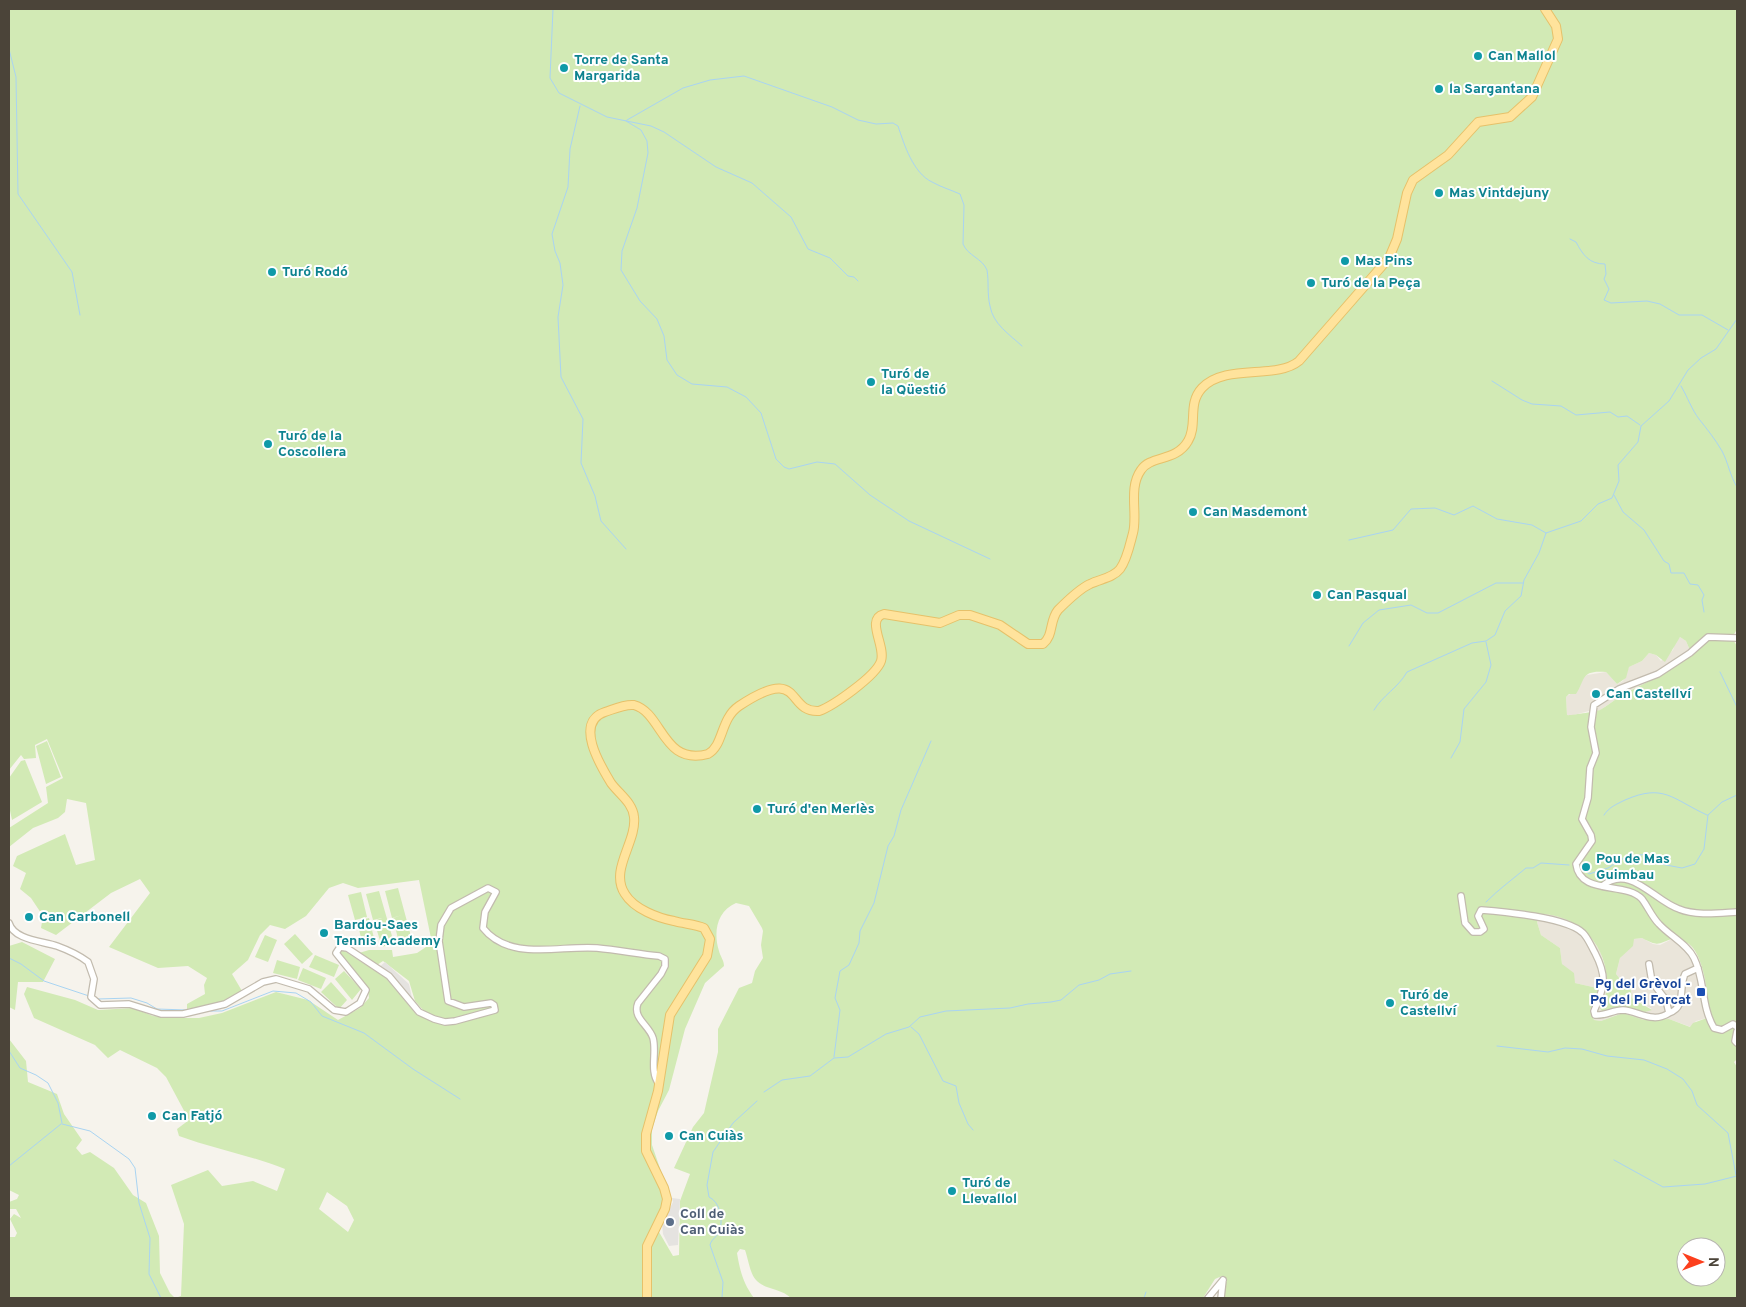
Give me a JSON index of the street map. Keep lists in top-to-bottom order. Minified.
{"places":{"other":["Can Mallol","Torre de Santa Margarida","la Sargantana","Mas Vintdejuny","Mas Pins","Turó Rodó","Turó de la Peça","Turó de la Qüestió","Turó de la Coscollera","Can Masdemont","Can Pasqual","Can Castellví","Turó d'en Merlès","Pou de Mas Guimbau","Can Carbonell","Bardou-Saes Tennis Academy","Turó de Castellví","Can Fatjó","Can Cuiàs","Turó de Llevallol","Coll de Can Cuiàs"],"transit":["Pg del Grèvol - Pg del Pi Forcat"]},"north":"right"}
